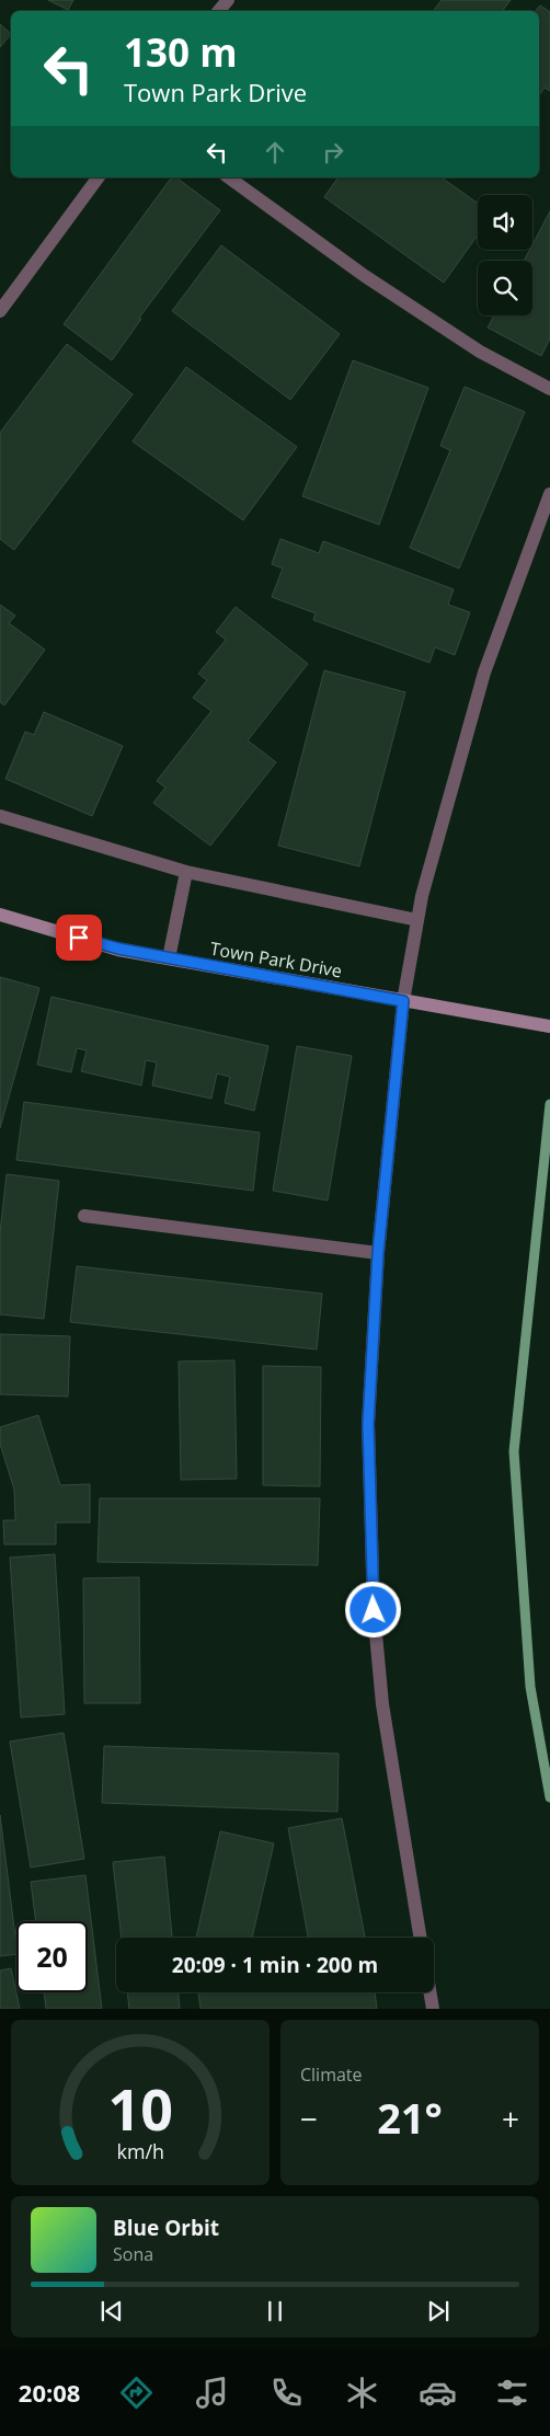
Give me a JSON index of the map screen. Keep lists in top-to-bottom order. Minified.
{"streets":{"street":["Town Park Drive"]},"page":{"turn":["130 m","Town Park Drive"],"limit":"20","trip":"20:09 · 1 min · 200 m","tile":"Climate","heat":["−","21°","+"],"song":["Blue Orbit","Sona"],"tabs":"20:08","gauge":["10","km/h"]}}
